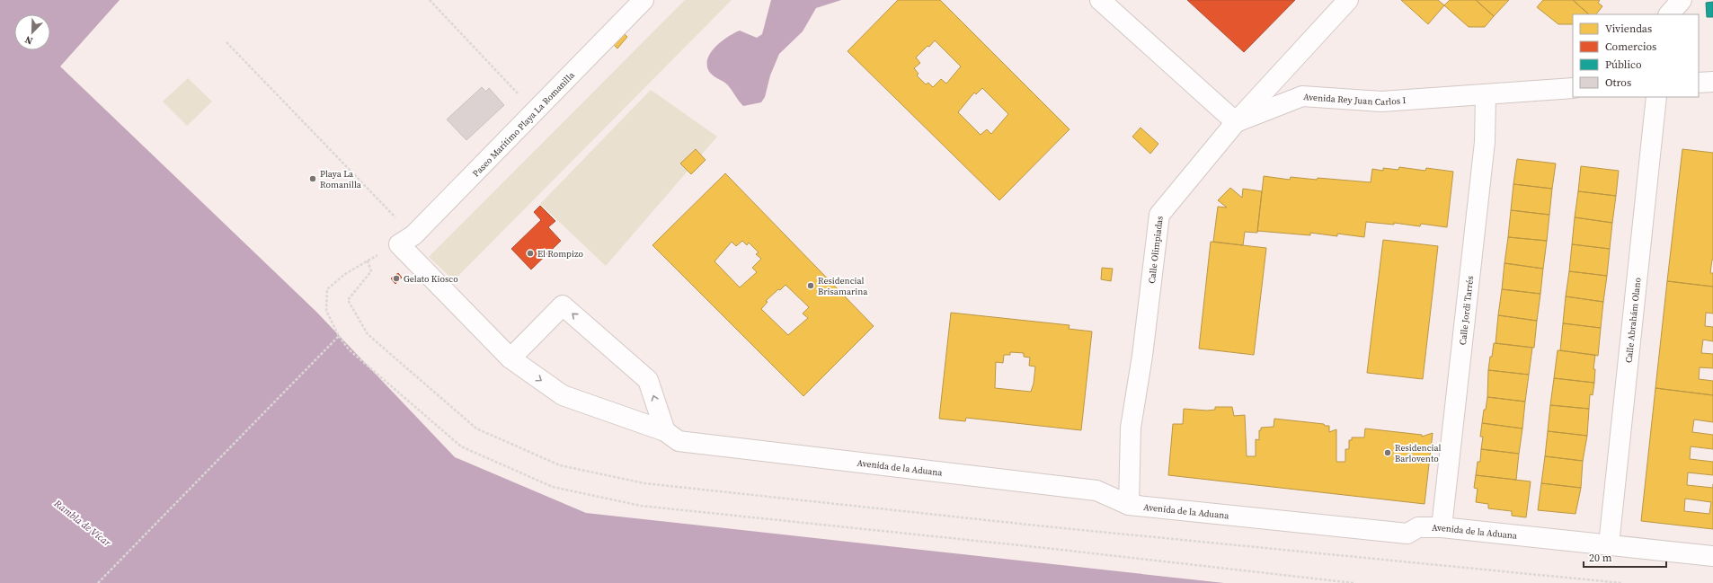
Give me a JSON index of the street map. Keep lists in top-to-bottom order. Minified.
{"streets":{"street":["Avenida Rey Juan Carlos I","Paseo Marítimo Playa La Romanilla","Calle Olimpiadas","Calle Jordi Tarrés","Calle Abrahám Olano","Avenida de la Aduana"]},"crossings":[["Avenida Rey Juan Carlos I","Calle Olimpiadas"],["Avenida Rey Juan Carlos I","Calle Jordi Tarrés"],["Paseo Marítimo Playa La Romanilla","Avenida de la Aduana"],["Calle Olimpiadas","Avenida de la Aduana"],["Calle Jordi Tarrés","Avenida de la Aduana"],["Calle Abrahám Olano","Avenida de la Aduana"]],"water":["Rambla de Vícar"],"places":["Playa La Romanilla","El Rompizo","Gelato Kiosco","Residencial Brisamarina","Residencial Barlovento"],"legend":["Viviendas","Comercios","Público","Otros"],"scale_bar":"20 m","north":"bottom left"}
